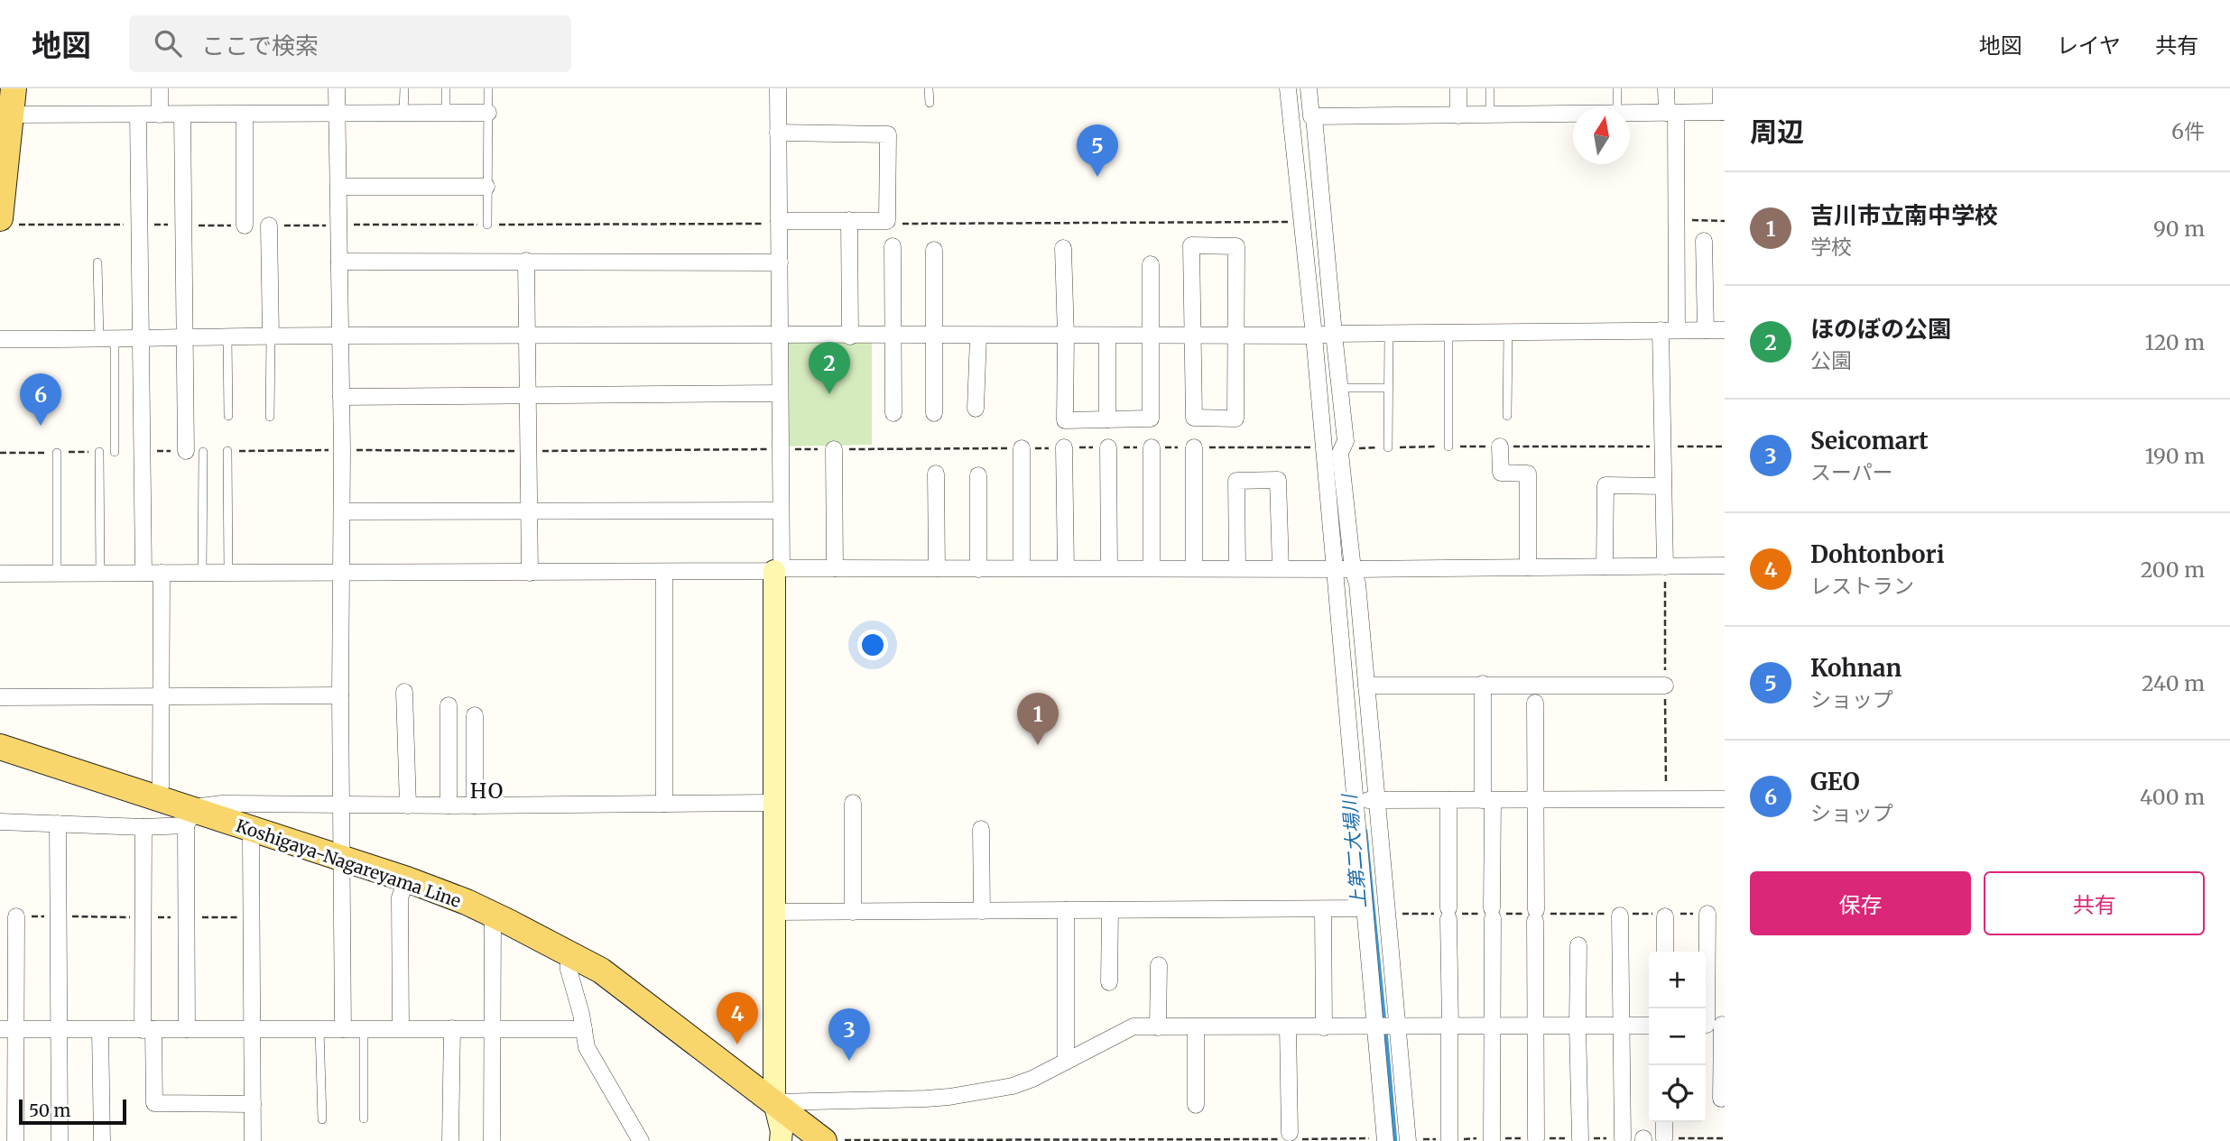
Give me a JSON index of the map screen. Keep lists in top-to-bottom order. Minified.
{"streets":{"main road":["Koshigaya-Nagareyama Line"]},"districts":["HO"],"water":["上第二大場川"],"scale_bar":"50 m","north":"top","page":{"header":"地図","search":"ここで検索","nav":["地図","レイヤ","共有"],"heading":["周辺","6件"],"pins":["5","2","6","1","4","3"],"list":[{"mark":"1","name":"吉川市立南中学校","note":"学校","value":"90 m"},{"mark":"2","name":"ほのぼの公園","note":"公園","value":"120 m"},{"mark":"3","name":"Seicomart","note":"スーパー","value":"190 m"},{"mark":"4","name":"Dohtonbori","note":"レストラン","value":"200 m"},{"mark":"5","name":"Kohnan","note":"ショップ","value":"240 m"},{"mark":"6","name":"GEO","note":"ショップ","value":"400 m"}],"buttons":["保存","共有"],"map_buttons":["+","−"],"scale":"50 m"}}
